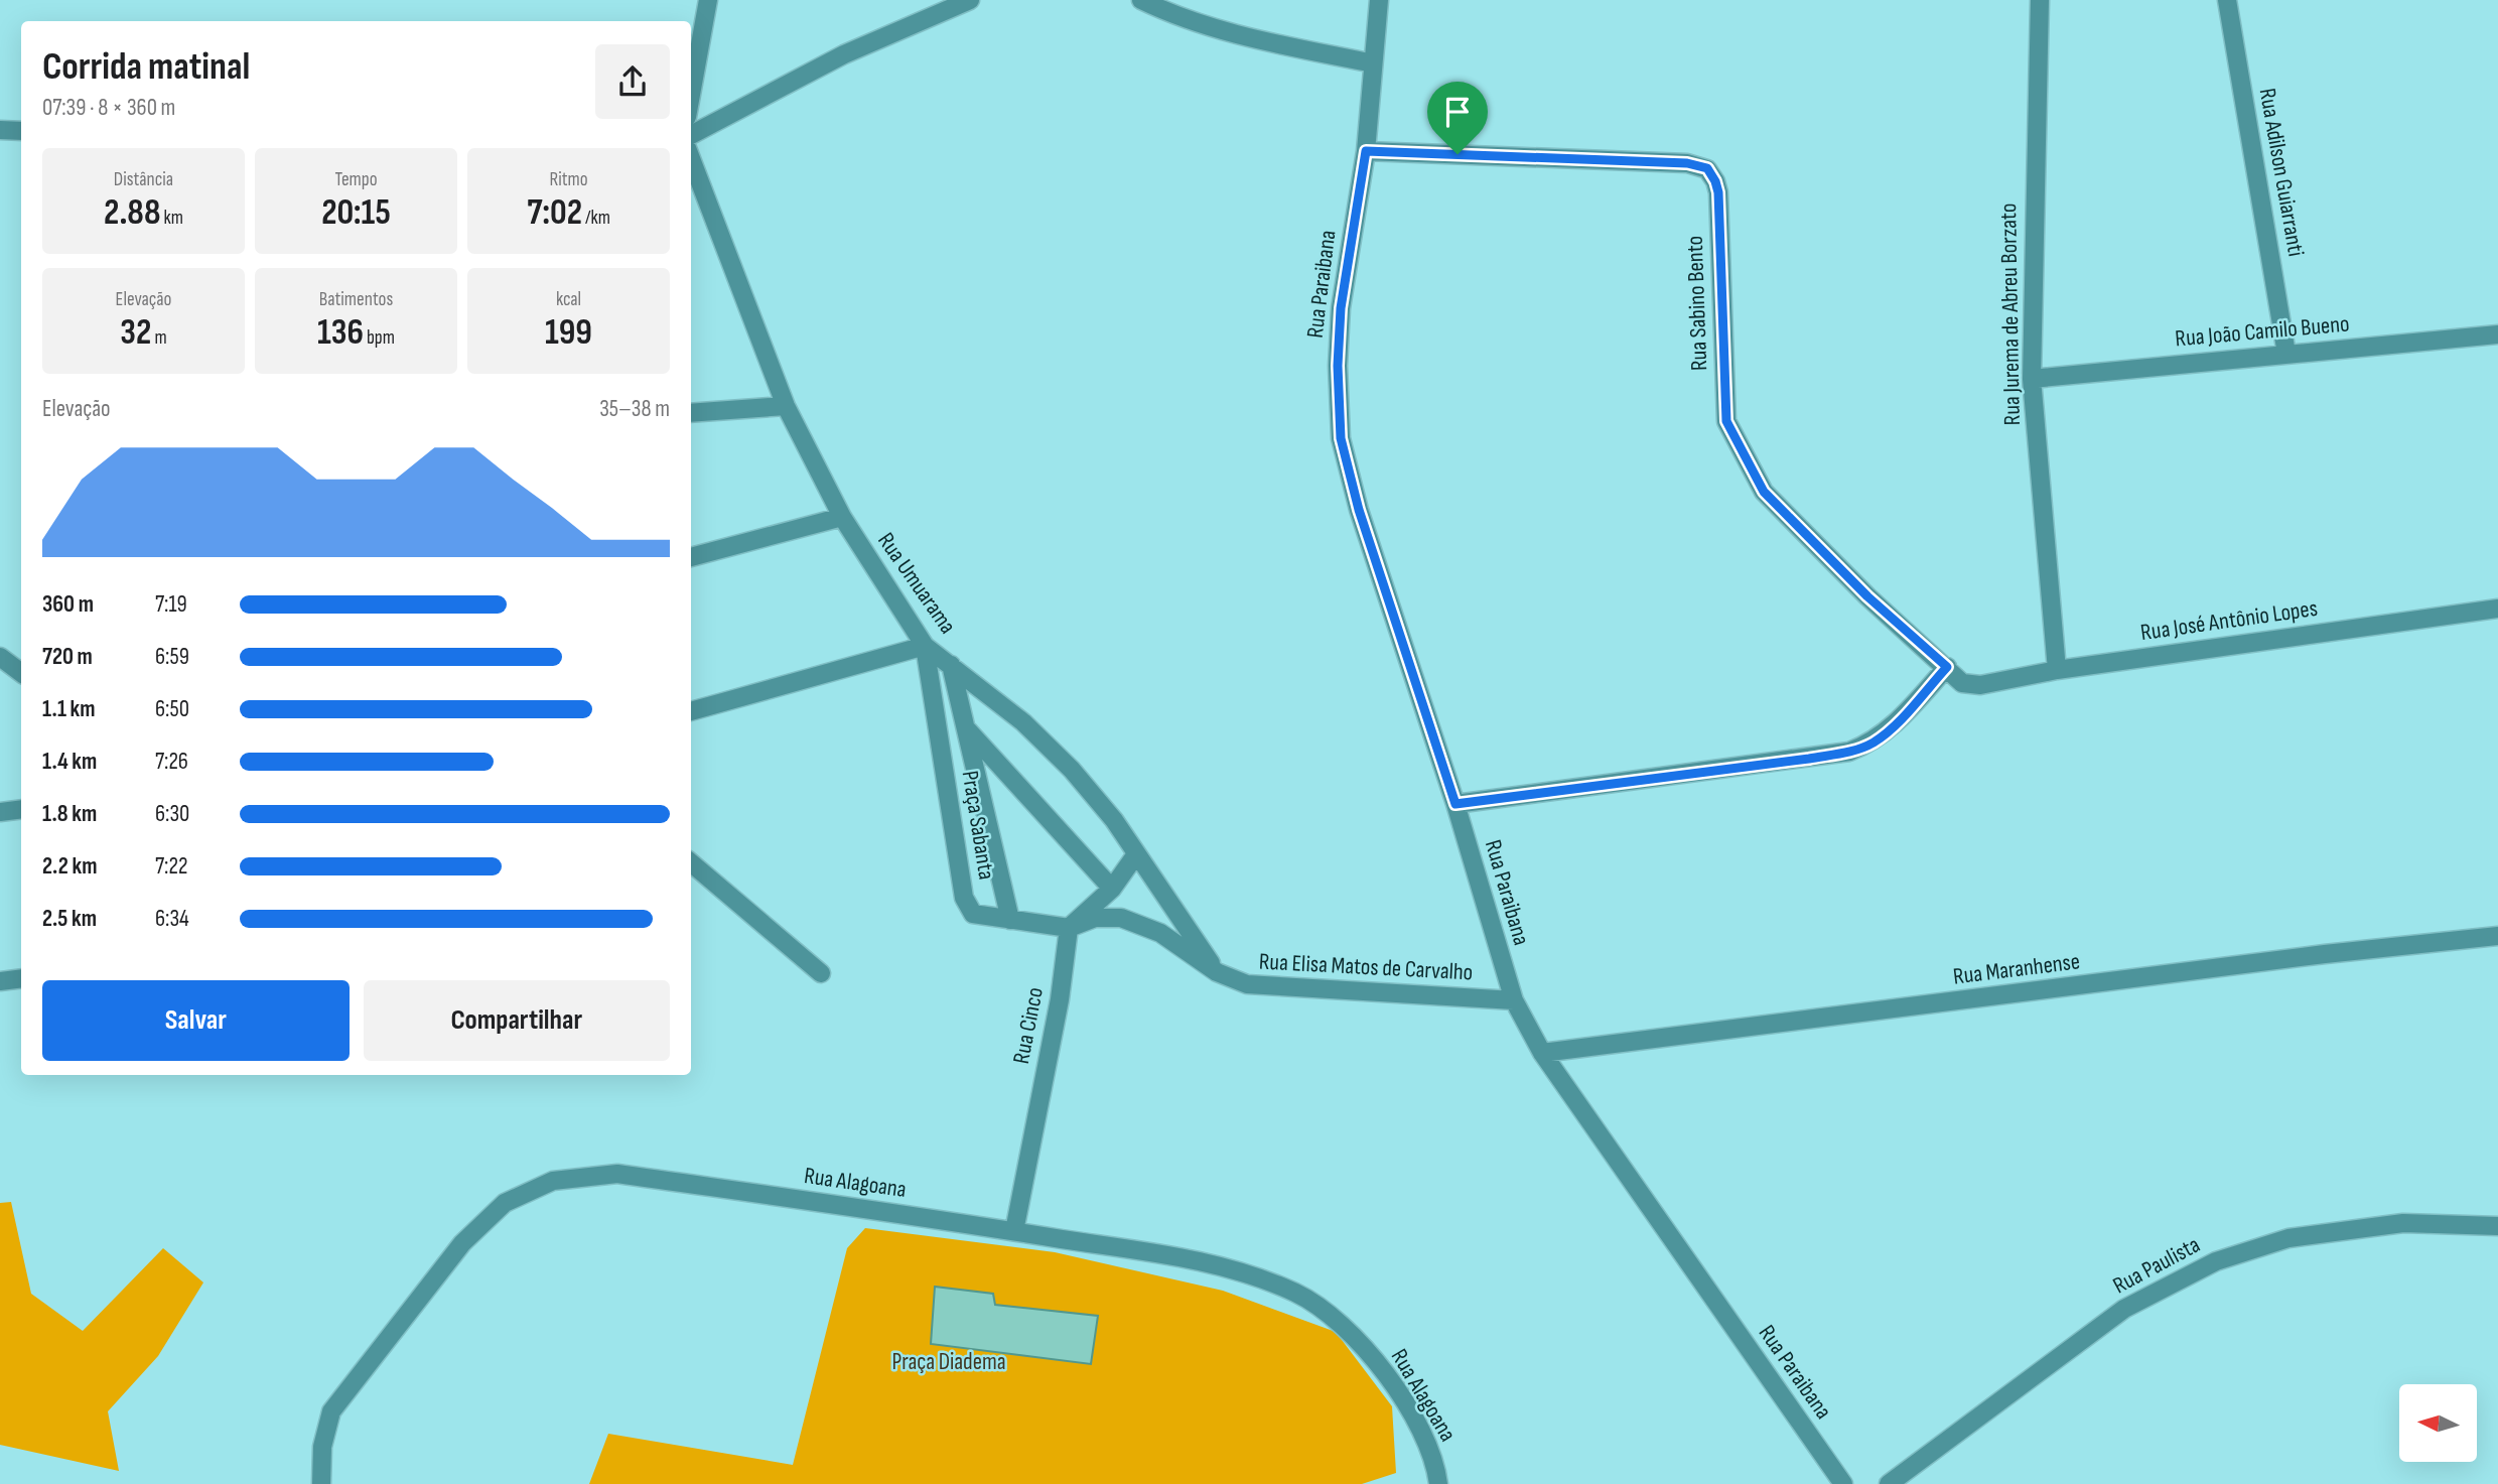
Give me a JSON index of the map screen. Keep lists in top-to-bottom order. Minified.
{"streets":{"street":["Rua Adilson Guiarranti","Rua Paraibana","Rua Sabino Bento","Rua Jurema de Abreu Borzato","Rua João Camilo Bueno","Rua Umuarama","Rua José Antônio Lopes","Praça Sabanta","Rua Elisa Matos de Carvalho","Rua Maranhense","Rua Cinco","Rua Alagoana","Rua Paulista"]},"crossings":[["Rua Adilson Guiarranti","Rua João Camilo Bueno"],["Rua Paraibana","Rua Sabino Bento"],["Rua Paraibana","Rua Elisa Matos de Carvalho"],["Rua Paraibana","Rua Maranhense"],["Rua Sabino Bento","Rua José Antônio Lopes"],["Rua Jurema de Abreu Borzato","Rua João Camilo Bueno"],["Rua Jurema de Abreu Borzato","Rua José Antônio Lopes"],["Rua Umuarama","Praça Sabanta"],["Rua Umuarama","Rua Elisa Matos de Carvalho"],["Praça Sabanta","Rua Elisa Matos de Carvalho"],["Praça Sabanta","Rua Cinco"],["Rua Elisa Matos de Carvalho","Rua Cinco"],["Rua Cinco","Rua Alagoana"]],"parks":["Praça Diadema"],"north":"left","page":{"heading":["Corrida matinal","07:39 · 8 × 360 m"],"stats":[["Distância","2.88 km"],["Tempo","20:15"],["Ritmo","7:02 /km"],["Elevação","32 m"],["Batimentos","136 bpm"],["kcal","199"]],"chart":["Elevação","35–38 m"],"list":[{"name":"360 m","note":"7:19"},{"name":"720 m","note":"6:59"},{"name":"1.1 km","note":"6:50"},{"name":"1.4 km","note":"7:26"},{"name":"1.8 km","note":"6:30"},{"name":"2.2 km","note":"7:22"},{"name":"2.5 km","note":"6:34"}],"buttons":["Salvar","Compartilhar"]}}
